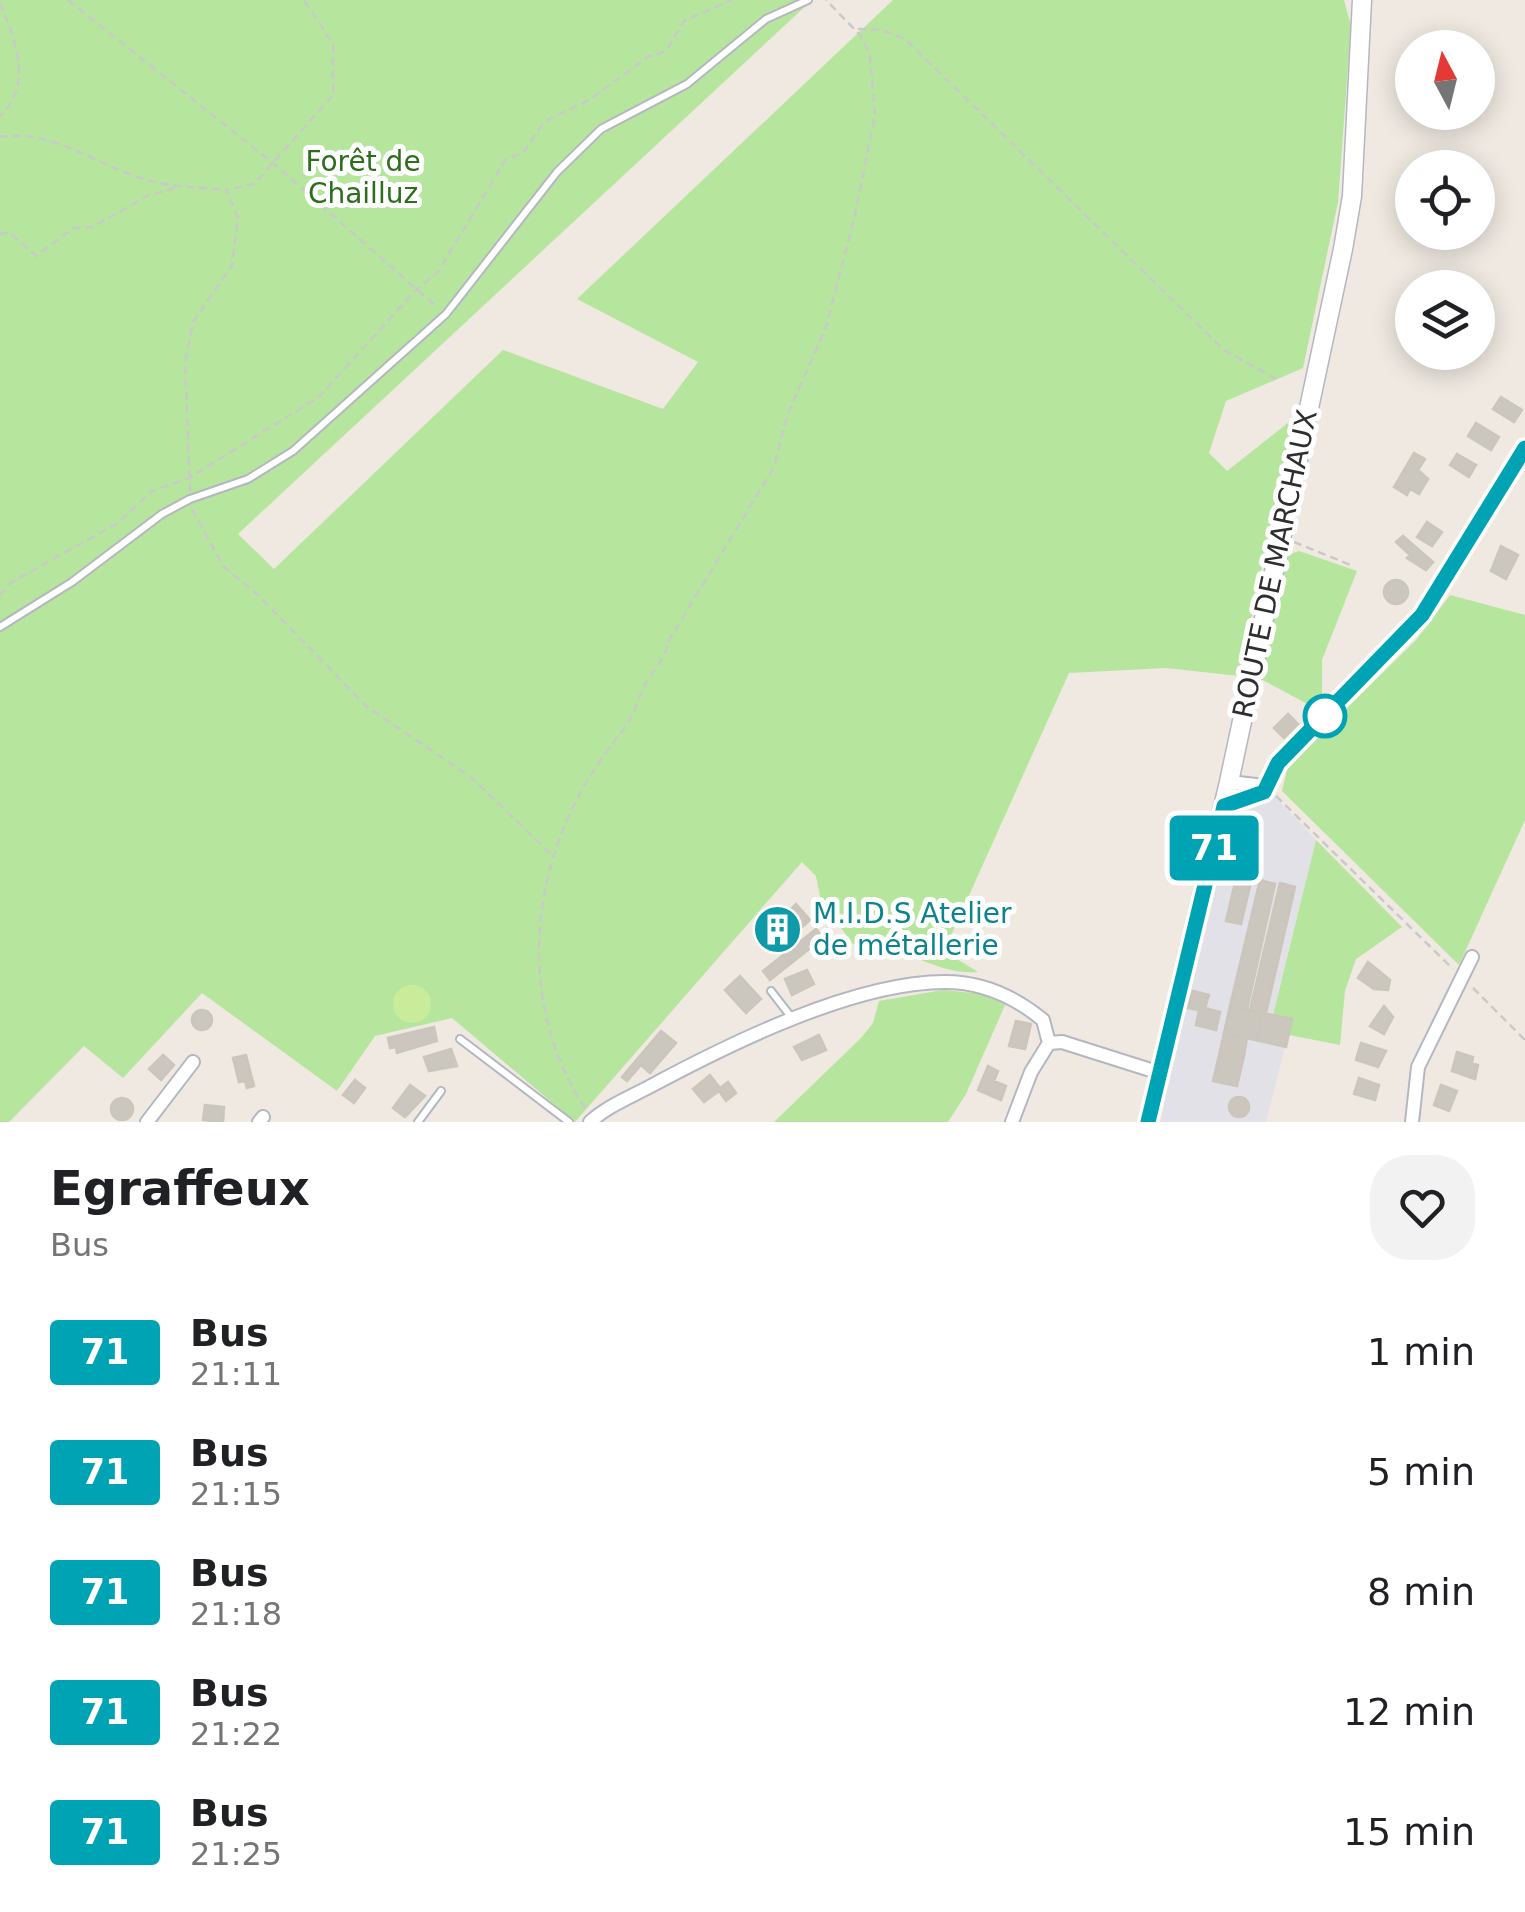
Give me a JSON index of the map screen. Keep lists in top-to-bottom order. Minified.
{"streets":{"main road":["ROUTE DE MARCHAUX"]},"parks":["Forêt de Chailluz"],"places":{"building":["M.I.D.S Atelier de métallerie"]},"lines":["bus line 71"],"north":"top","page":{"on_map":"71","heading":["Egraffeux","Bus"],"list":[{"mark":"71","name":"Bus","note":"21:11","value":"1 min"},{"mark":"71","name":"Bus","note":"21:15","value":"5 min"},{"mark":"71","name":"Bus","note":"21:18","value":"8 min"},{"mark":"71","name":"Bus","note":"21:22","value":"12 min"},{"mark":"71","name":"Bus","note":"21:25","value":"15 min"}]}}
